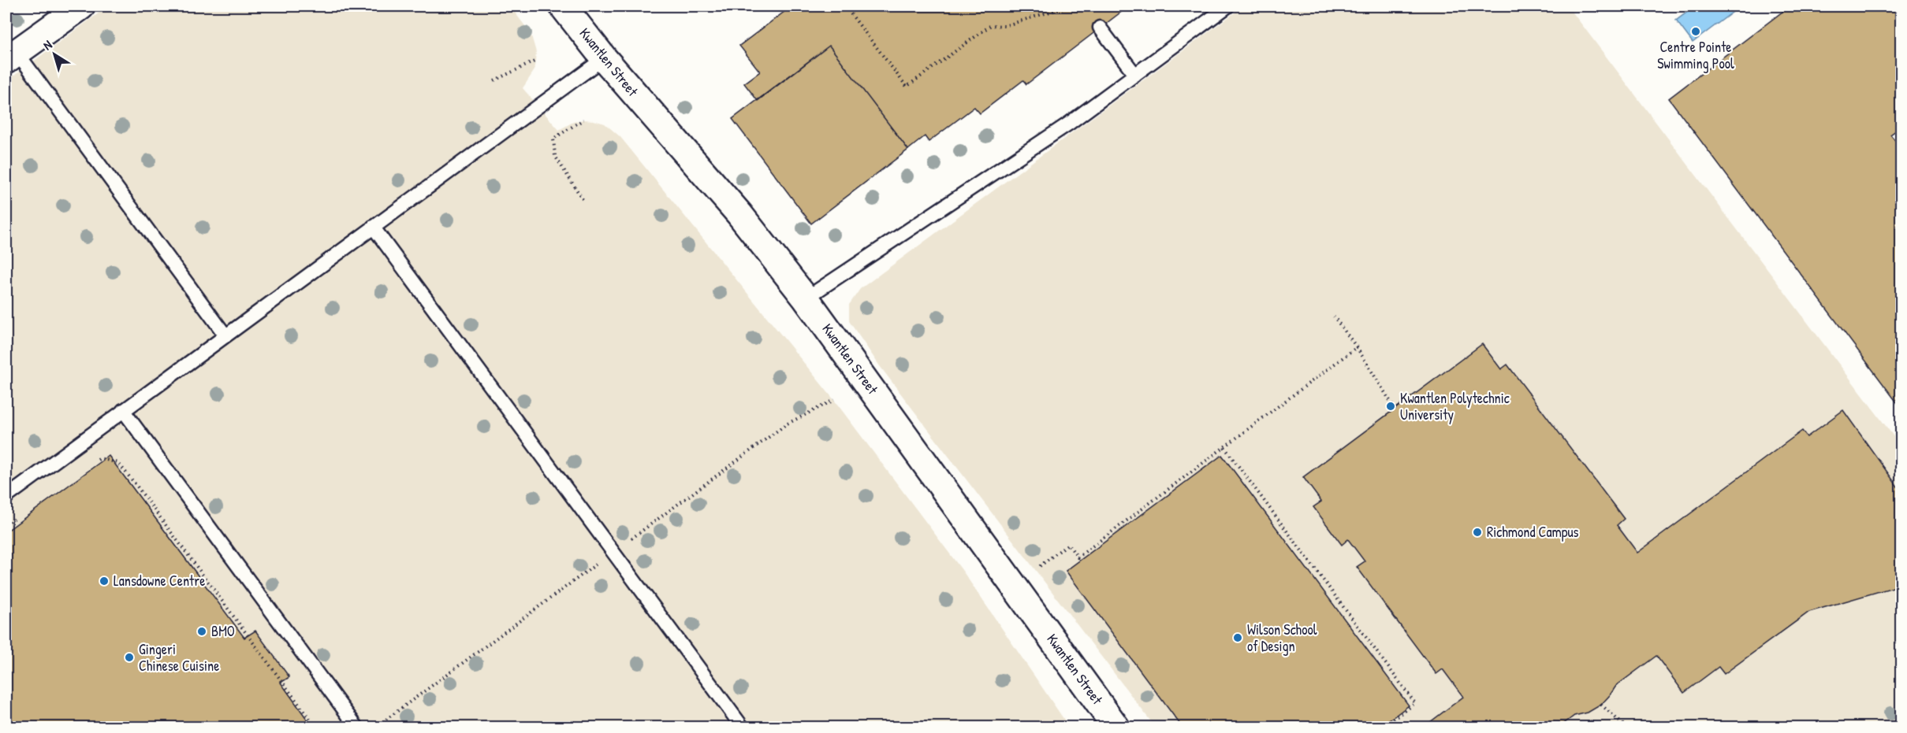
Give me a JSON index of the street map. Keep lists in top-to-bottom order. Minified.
{"streets":{"street":["Kwantlen Street"]},"places":["Centre Pointe Swimming Pool","Kwantlen Polytechnic University","Richmond Campus","Lansdowne Centre","BMO","Wilson School of Design","Gingeri Chinese Cuisine"],"north":"top left"}
